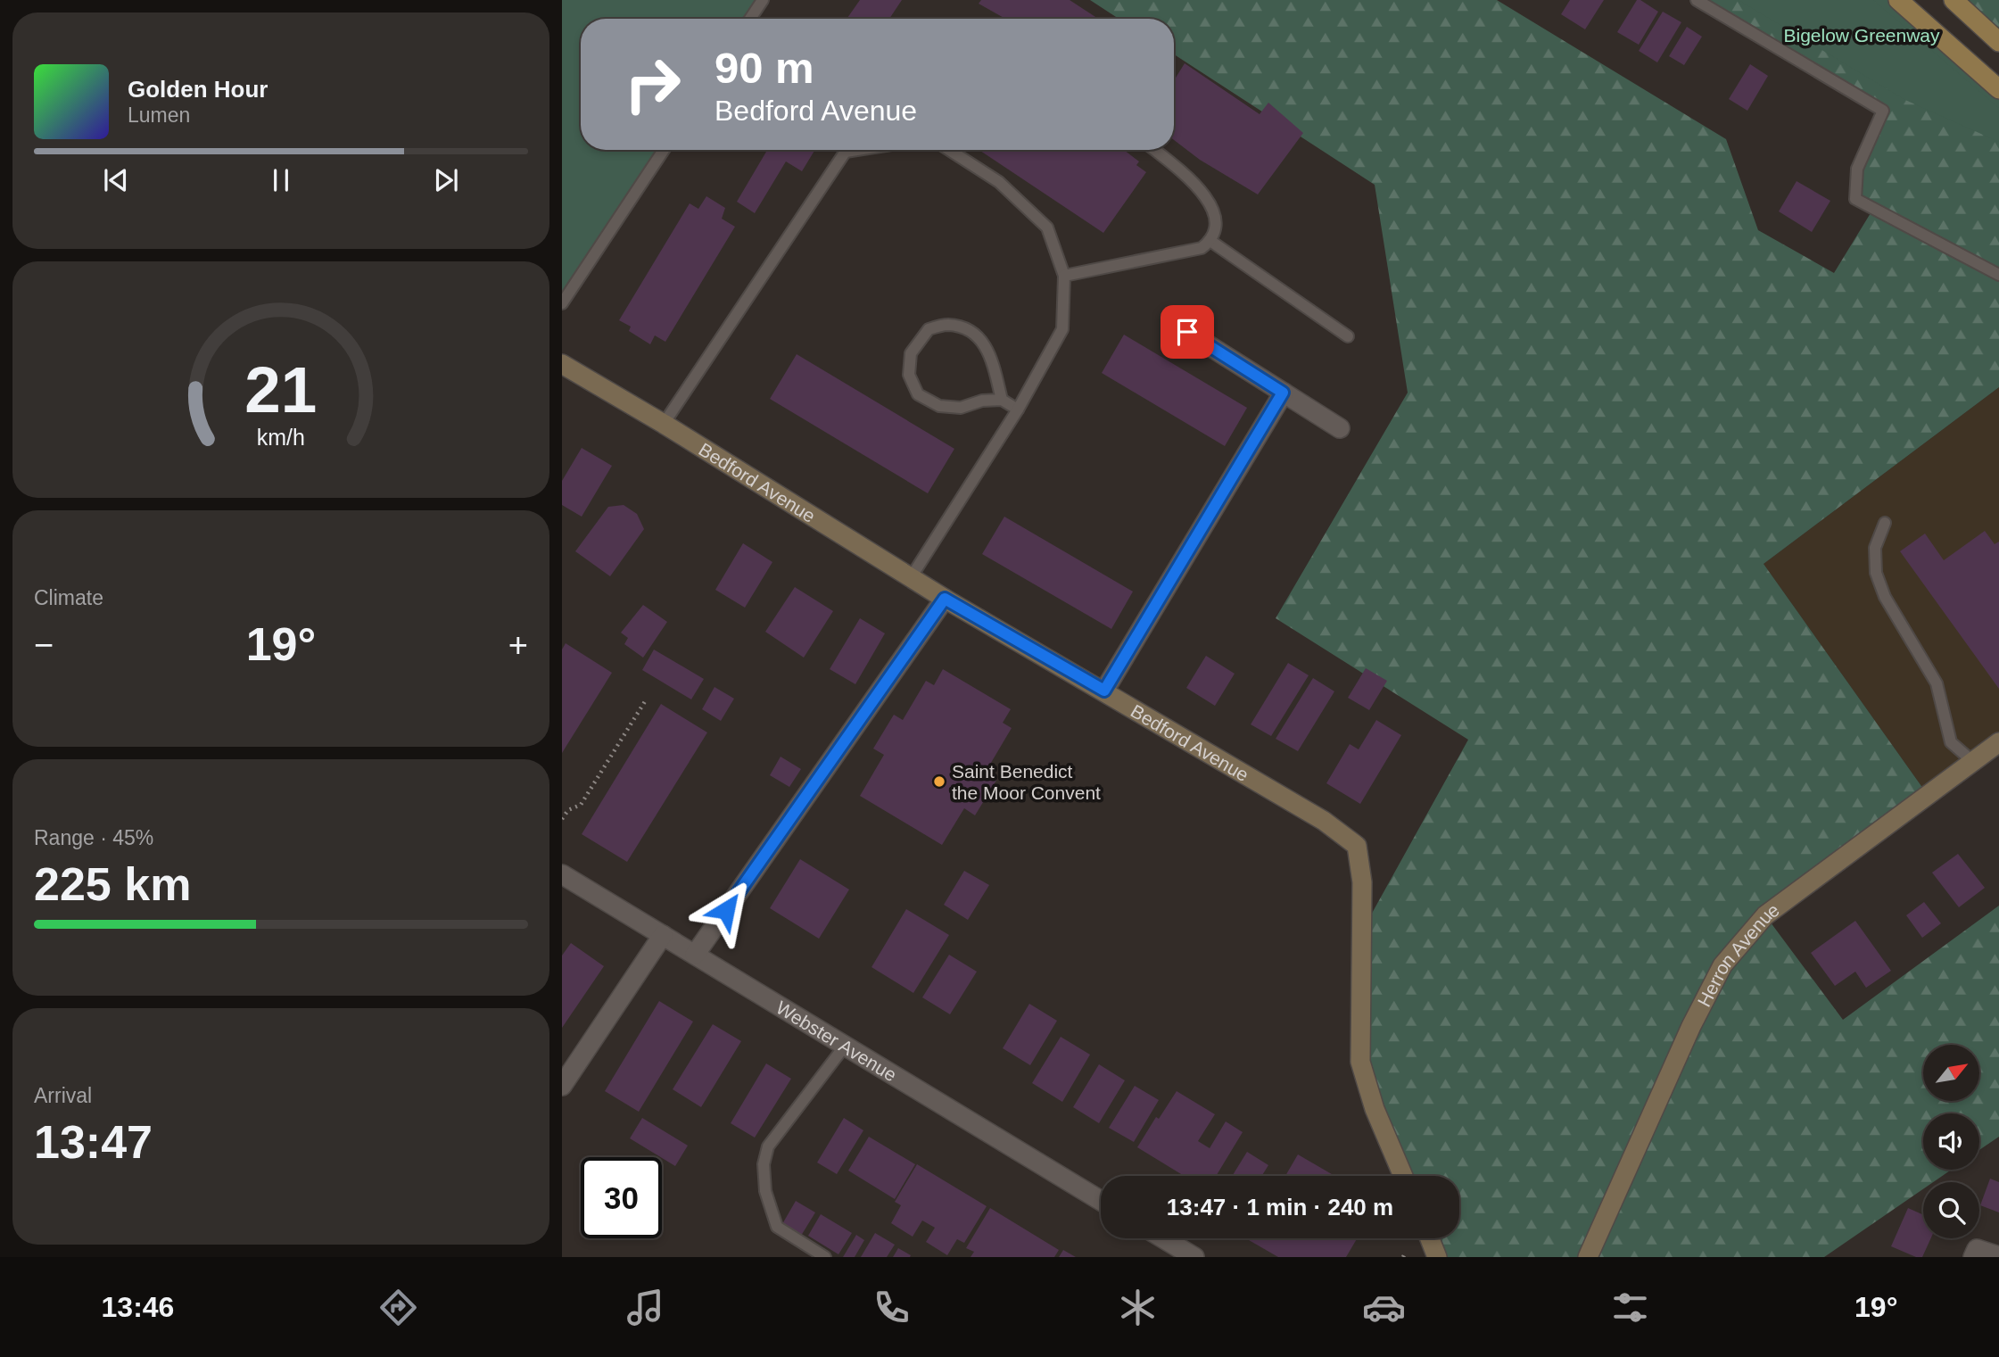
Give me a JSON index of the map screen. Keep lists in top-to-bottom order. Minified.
{"streets":{"street":["Bedford Avenue","Herron Avenue","Webster Avenue"]},"parks":["Bigelow Greenway"],"places":["Saint Benedict the Moor Convent"],"north":"top right","page":{"turn":["90 m","Bedford Avenue"],"song":["Golden Hour","Lumen"],"tile":["Climate",["Range · 45%","225 km"],["Arrival","13:47"]],"heat":["−","19°","+"],"limit":"30","trip":"13:47 · 1 min · 240 m","tabs":["13:46","19°"],"gauge":["21","km/h"]}}
